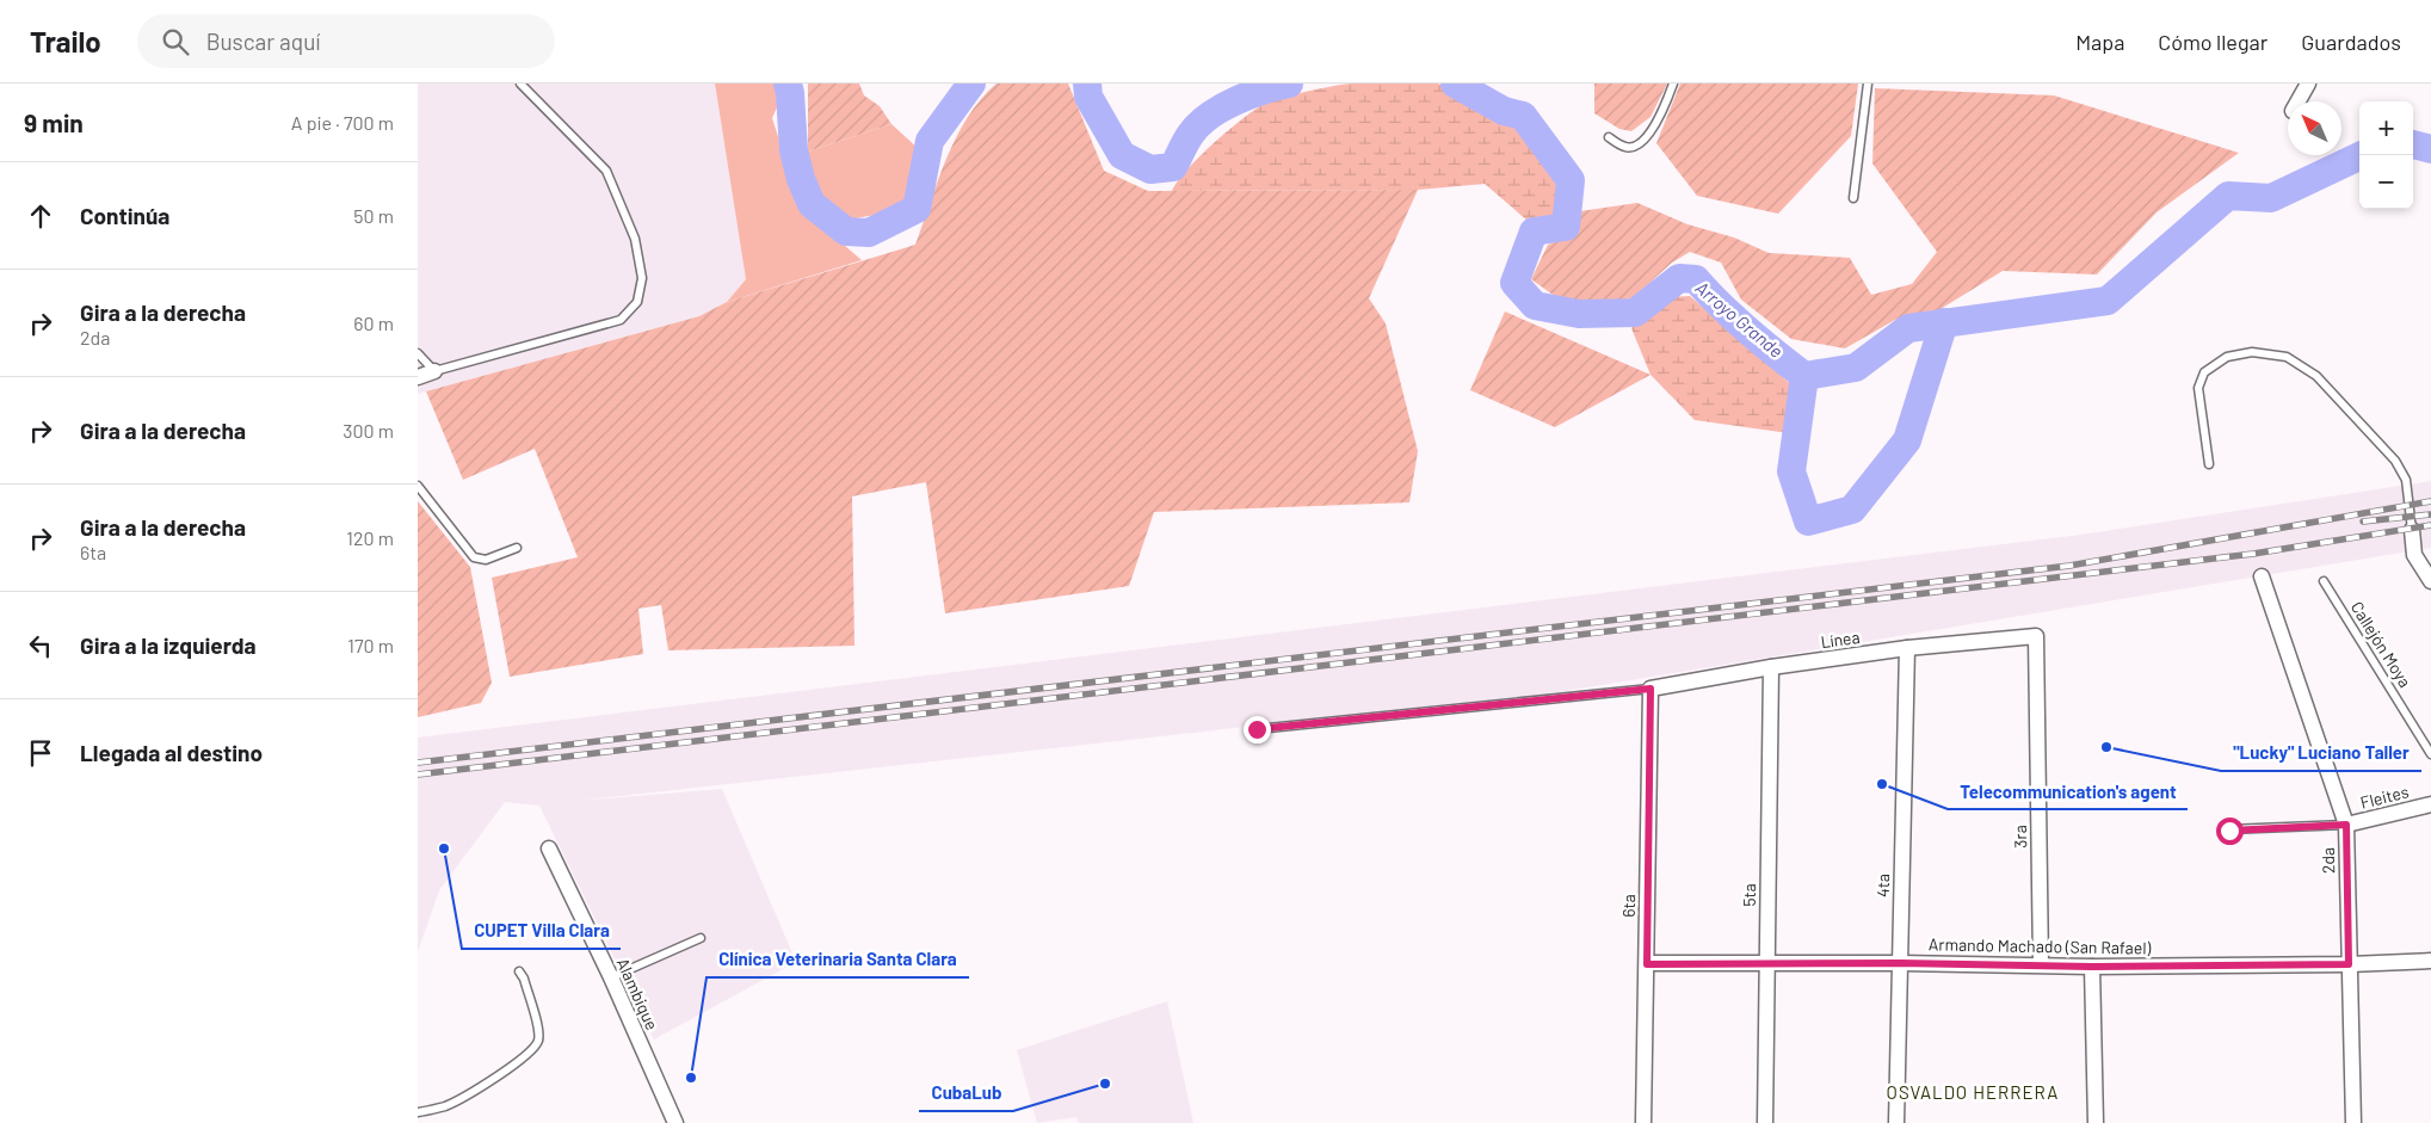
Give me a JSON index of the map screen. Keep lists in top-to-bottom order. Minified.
{"streets":{"street":["Línea","Fleites","3ra","2da","4ta","5ta","6ta","Armando Machado (San Rafael)","Alambique"],"lane":["Callejón Moya"]},"crossings":[["Línea","3ra"],["Línea","4ta"],["Línea","5ta"],["Línea","6ta"],["Fleites","2da"],["3ra","Armando Machado (San Rafael)"],["2da","Armando Machado (San Rafael)"],["4ta","Armando Machado (San Rafael)"],["5ta","Armando Machado (San Rafael)"],["6ta","Armando Machado (San Rafael)"]],"districts":["OSVALDO HERRERA"],"water":["Arroyo Grande"],"places":["\"Lucky\" Luciano Taller","Telecommunication's agent","CUPET Villa Clara","Clínica Veterinaria Santa Clara","CubaLub"],"north":"top left","page":{"header":"Trailo","search":"Buscar aquí","nav":["Mapa","Cómo llegar","Guardados"],"heading":["9 min","A pie · 700 m"],"map_buttons":["+","−"],"list":[["Continúa","50 m"],["Gira a la derecha","2da","60 m"],["Gira a la derecha","300 m"],["Gira a la derecha","6ta","120 m"],["Gira a la izquierda","170 m"],"Llegada al destino"]}}
